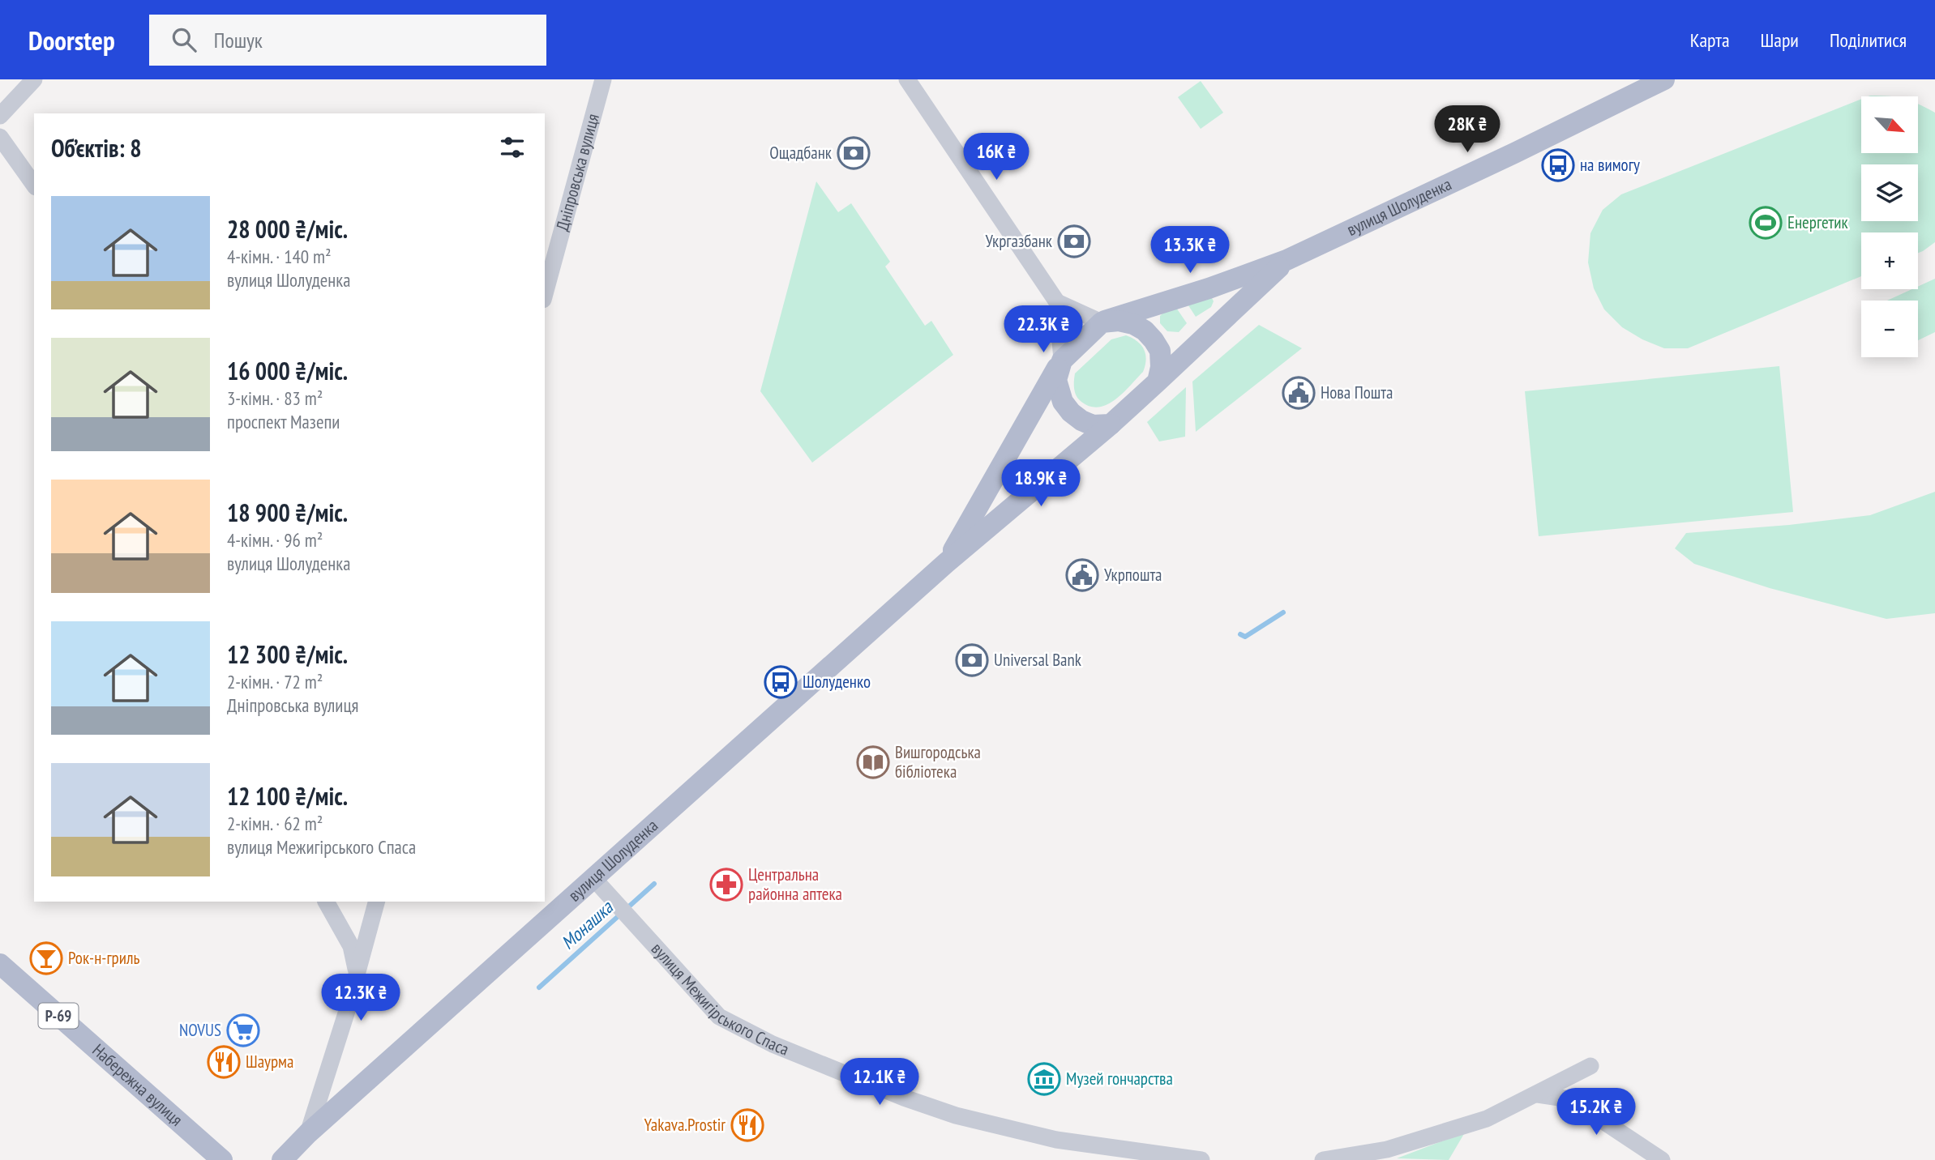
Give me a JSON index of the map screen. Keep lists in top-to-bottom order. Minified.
{"streets":{"main road":["вулиця Шолуденка","Р-69","Набережна вулиця"],"street":["Дніпровська вулиця","вулиця Межигірського Спаса"]},"crossings":[["вулиця Шолуденка","вулиця Межигірського Спаса"]],"water":["Монашка"],"places":{"bank":["Ощадбанк","Укргазбанк","Universal Bank"],"bus stop":["на вимогу","Шолуденко"],"sports":["Енергетик"],"public building":["Нова Пошта","Укрпошта"],"library":["Вишгородська бібліотека"],"pharmacy":["Центральна районна аптека"],"bar":["Рок-н-гриль"],"supermarket":["NOVUS"],"restaurant":["Шаурма","Yakava.Prostir"],"museum":["Музей гончарства"]},"north":"bottom right","page":{"header":"Doorstep","search":"Пошук","nav":["Карта","Шари","Поділитися"],"map_buttons":["+","−"],"price":["28K ₴","16K ₴","13.3K ₴","22.3K ₴","18.9K ₴","12.3K ₴","12.1K ₴","15.2K ₴"],"heading":"Об’єктів: 8","list":[{"name":"28 000 ₴/міс.","note":"4-кімн. · 140 m² · вулиця Шолуденка"},{"name":"16 000 ₴/міс.","note":"3-кімн. · 83 m² · проспект Мазепи"},{"name":"18 900 ₴/міс.","note":"4-кімн. · 96 m² · вулиця Шолуденка"},{"name":"12 300 ₴/міс.","note":"2-кімн. · 72 m² · Дніпровська вулиця"},{"name":"12 100 ₴/міс.","note":"2-кімн. · 62 m² · вулиця Межигірського Спаса"}]}}
